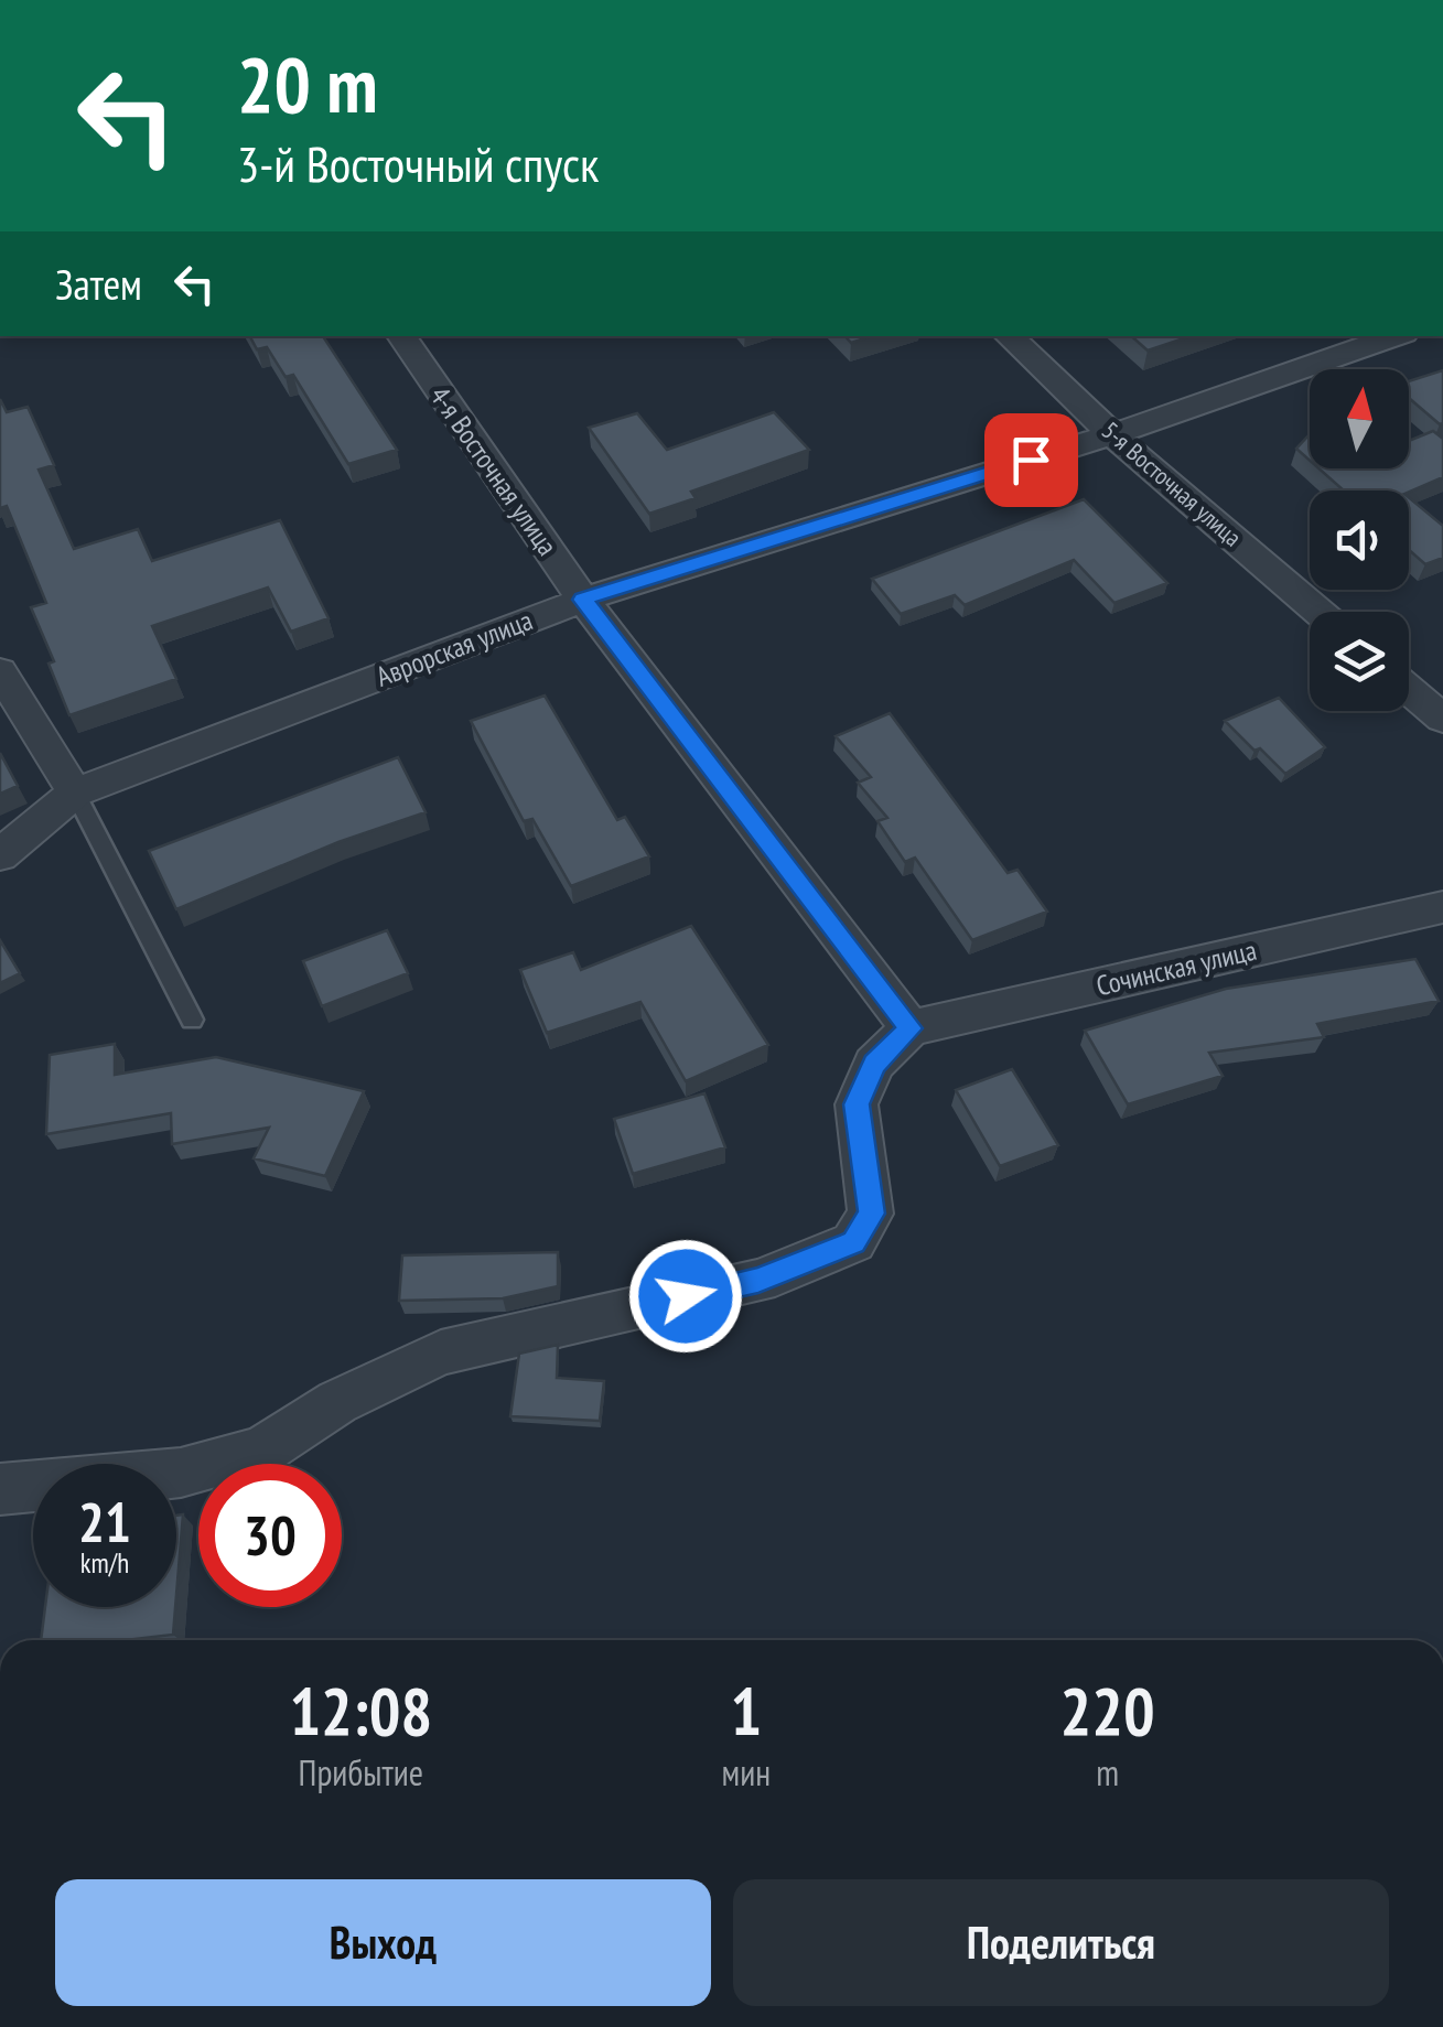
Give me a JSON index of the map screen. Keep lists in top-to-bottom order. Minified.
{"streets":{"street":["4-я Восточная улица","5-я Восточная улица","Аврорская улица","Сочинская улица"]},"crossings":[["4-я Восточная улица","Аврорская улица"],["4-я Восточная улица","Сочинская улица"],["5-я Восточная улица","Аврорская улица"]],"north":"top","page":{"turn":["20 m","3-й Восточный спуск"],"then":"Затем","speed":"21 km/h","limit":"30","eta":["12:08","Прибытие","1","мин","220","m"],"buttons":["Выход","Поделиться"]}}
